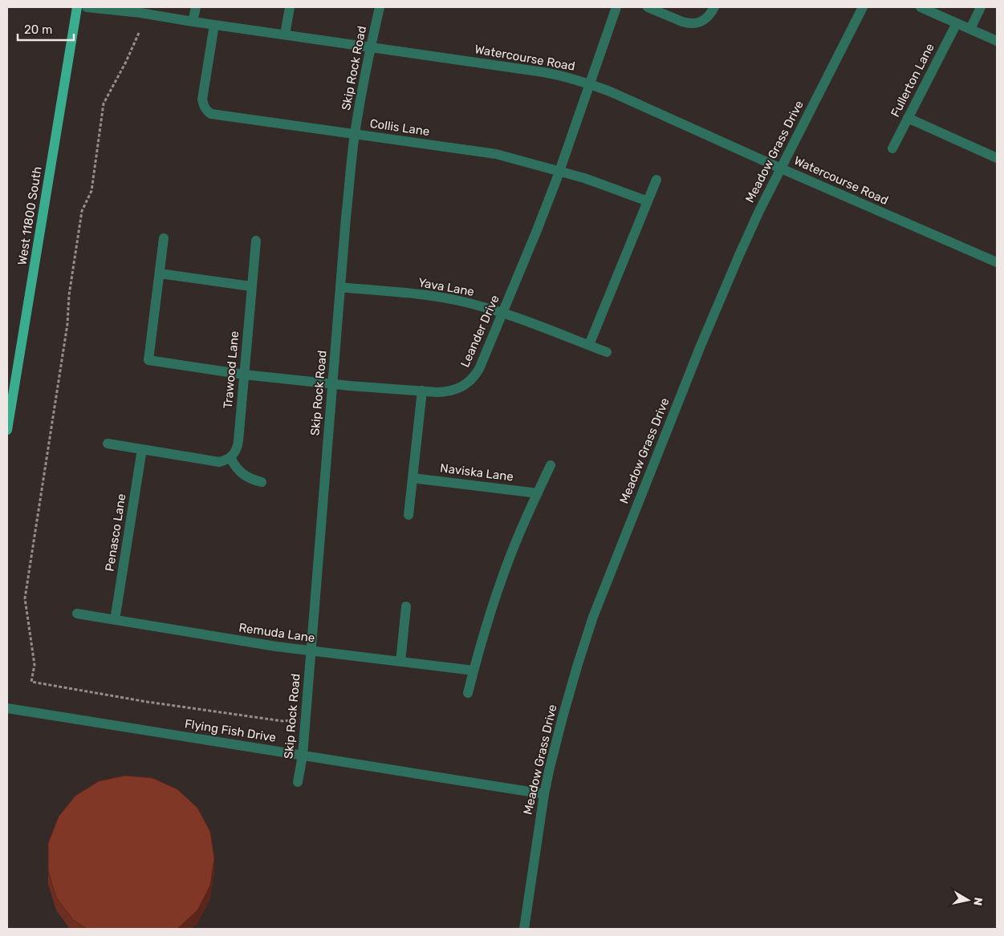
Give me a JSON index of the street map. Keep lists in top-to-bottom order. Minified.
{"streets":{"main road":["West 11800 South"],"street":["Watercourse Road","Skip Rock Road","Fullerton Lane","Collis Lane","Meadow Grass Drive","Yava Lane","Leander Drive","Trawood Lane","Naviska Lane","Penasco Lane","Remuda Lane","Flying Fish Drive"]},"crossings":[["Watercourse Road","Skip Rock Road"],["Watercourse Road","Collis Lane"],["Watercourse Road","Meadow Grass Drive"],["Watercourse Road","Leander Drive"],["Skip Rock Road","Collis Lane"],["Skip Rock Road","Yava Lane"],["Skip Rock Road","Leander Drive"],["Skip Rock Road","Remuda Lane"],["Skip Rock Road","Flying Fish Drive"],["Collis Lane","Leander Drive"],["Meadow Grass Drive","Flying Fish Drive"],["Yava Lane","Leander Drive"],["Leander Drive","Trawood Lane"],["Penasco Lane","Remuda Lane"]],"scale_bar":"20 m","north":"right"}
